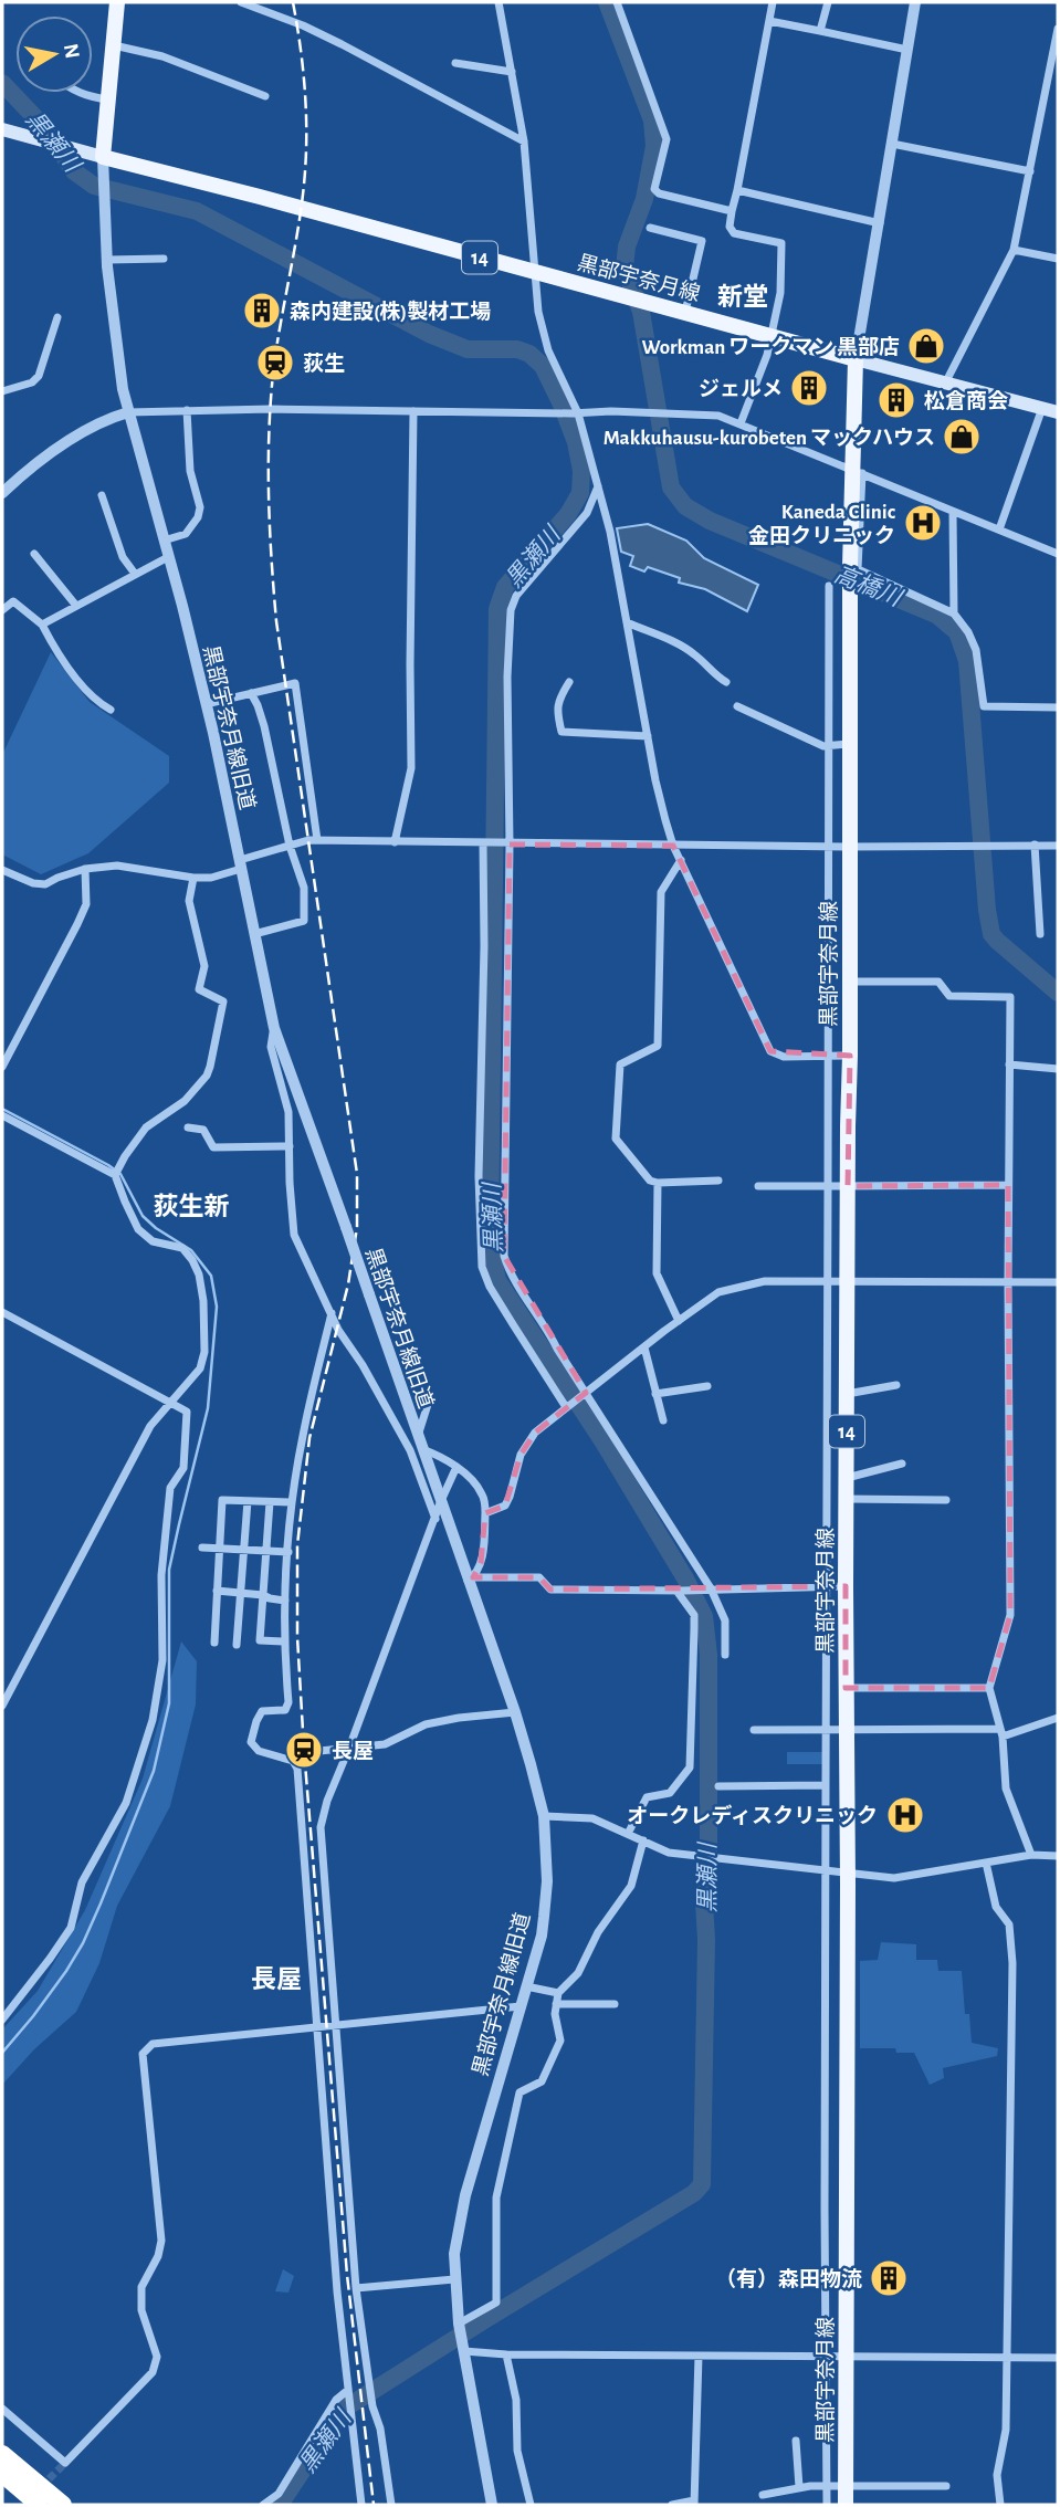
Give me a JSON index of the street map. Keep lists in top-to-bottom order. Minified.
{"streets":{"main road":["14","黒部宇奈月線"],"street":["黒部宇奈月線旧道"]},"crossings":[["黒部宇奈月線","黒部宇奈月線旧道"]],"districts":["新堂","荻生新","長屋"],"water":["黒瀬川","高橋川"],"places":{"building":["森内建設(株)製材工場","ジェルメ","松倉商会","（有）森田物流"],"shop":["Workman ワークマン 黒部店","Makkuhausu-kurobeten マックハウス"],"station":["荻生","長屋"],"hospital":["Kaneda Clinic 金田クリニック","オークレディスクリニック"]},"north":"right"}
